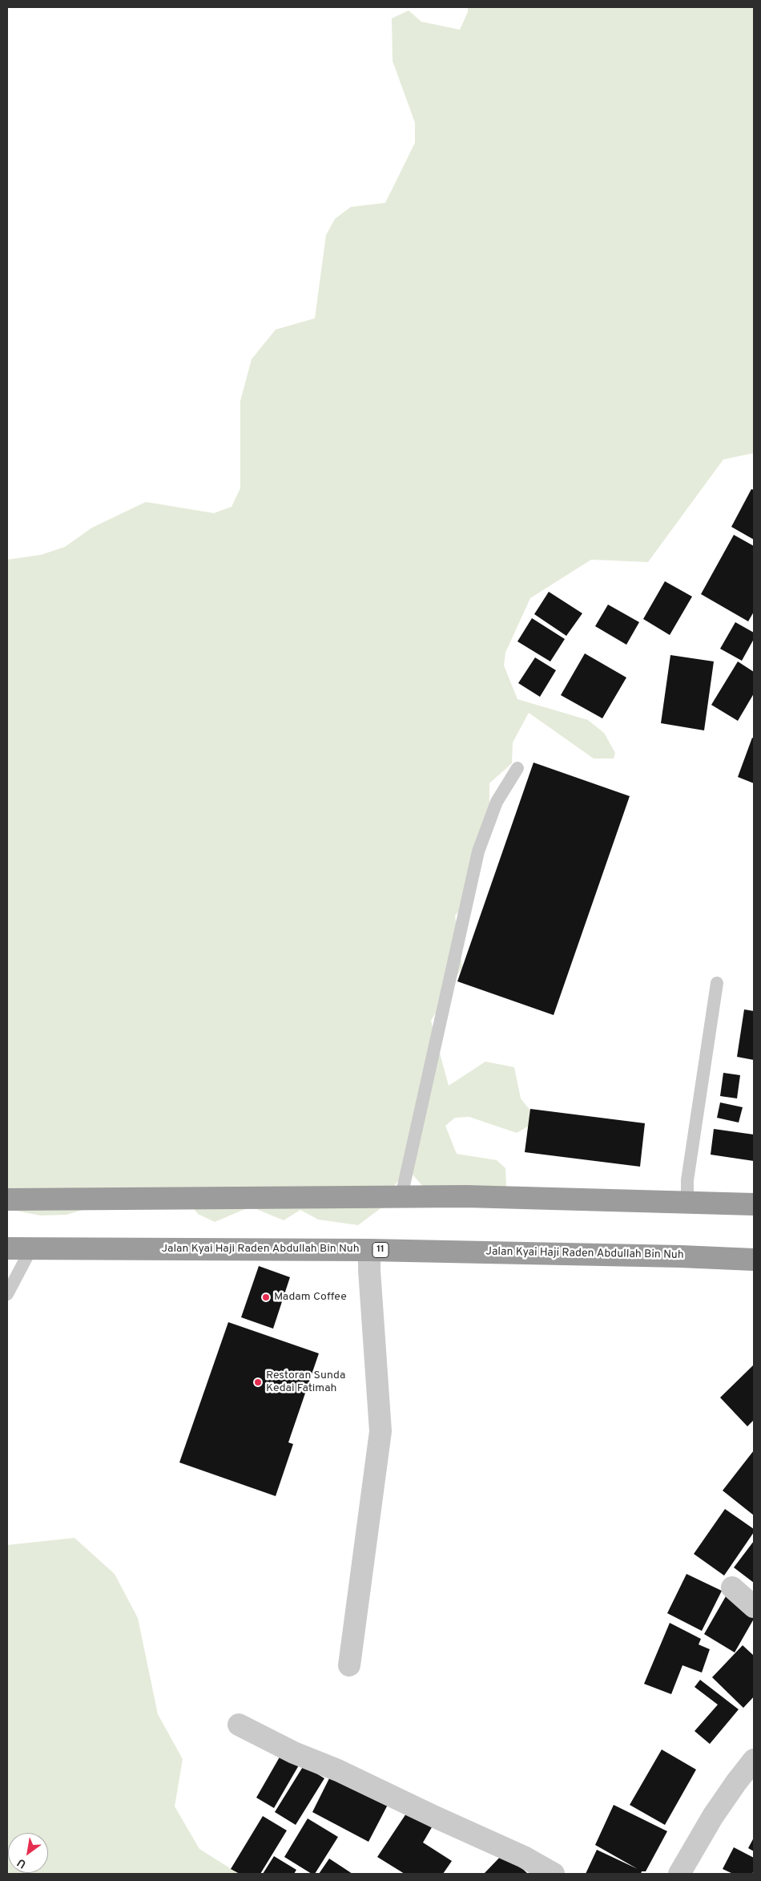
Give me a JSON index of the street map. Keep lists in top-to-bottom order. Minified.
{"streets":{"highway":["Jalan Kyai Haji Raden Abdullah Bin Nuh","11"]},"places":["Madam Coffee","Restoran Sunda Kedai Fatimah"],"north":"bottom left"}
